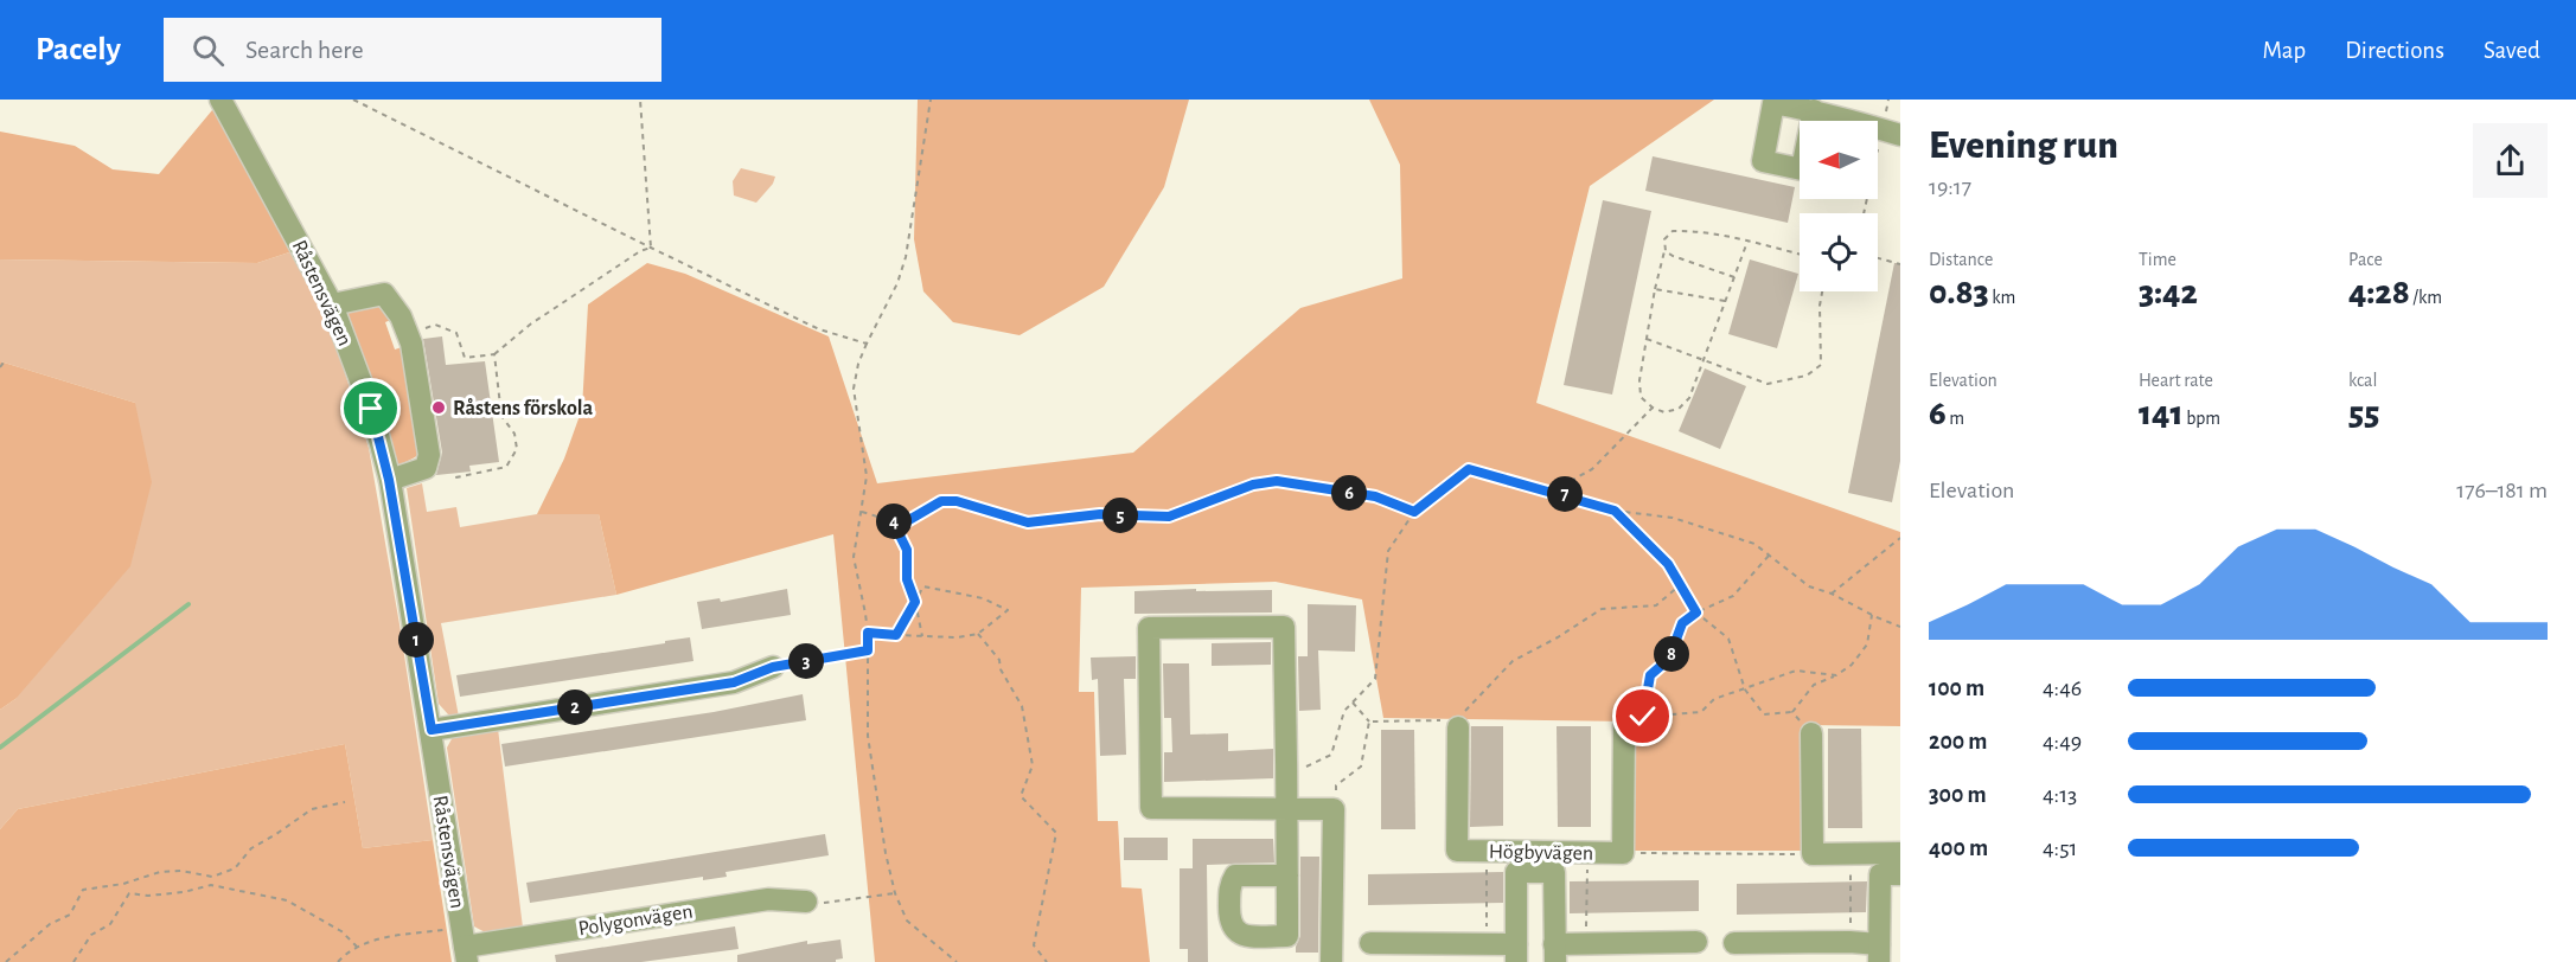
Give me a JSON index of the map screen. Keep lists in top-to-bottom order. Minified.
{"streets":{"street":["Råstensvägen","Högbyvägen","Polygonvägen"]},"crossings":[["Råstensvägen","Polygonvägen"]],"places":["Råstens förskola"],"north":"left","page":{"header":"Pacely","search":"Search here","nav":["Map","Directions","Saved"],"heading":["Evening run","19:17"],"stats":[["Distance","0.83 km"],["Time","3:42"],["Pace","4:28 /km"],["Elevation","6 m"],["Heart rate","141 bpm"],["kcal","55"]],"chart":["Elevation","176–181 m"],"pins":["6","7","5","4","1","8","3","2"],"list":[{"name":"100 m","note":"4:46"},{"name":"200 m","note":"4:49"},{"name":"300 m","note":"4:13"},{"name":"400 m","note":"4:51"}]}}
